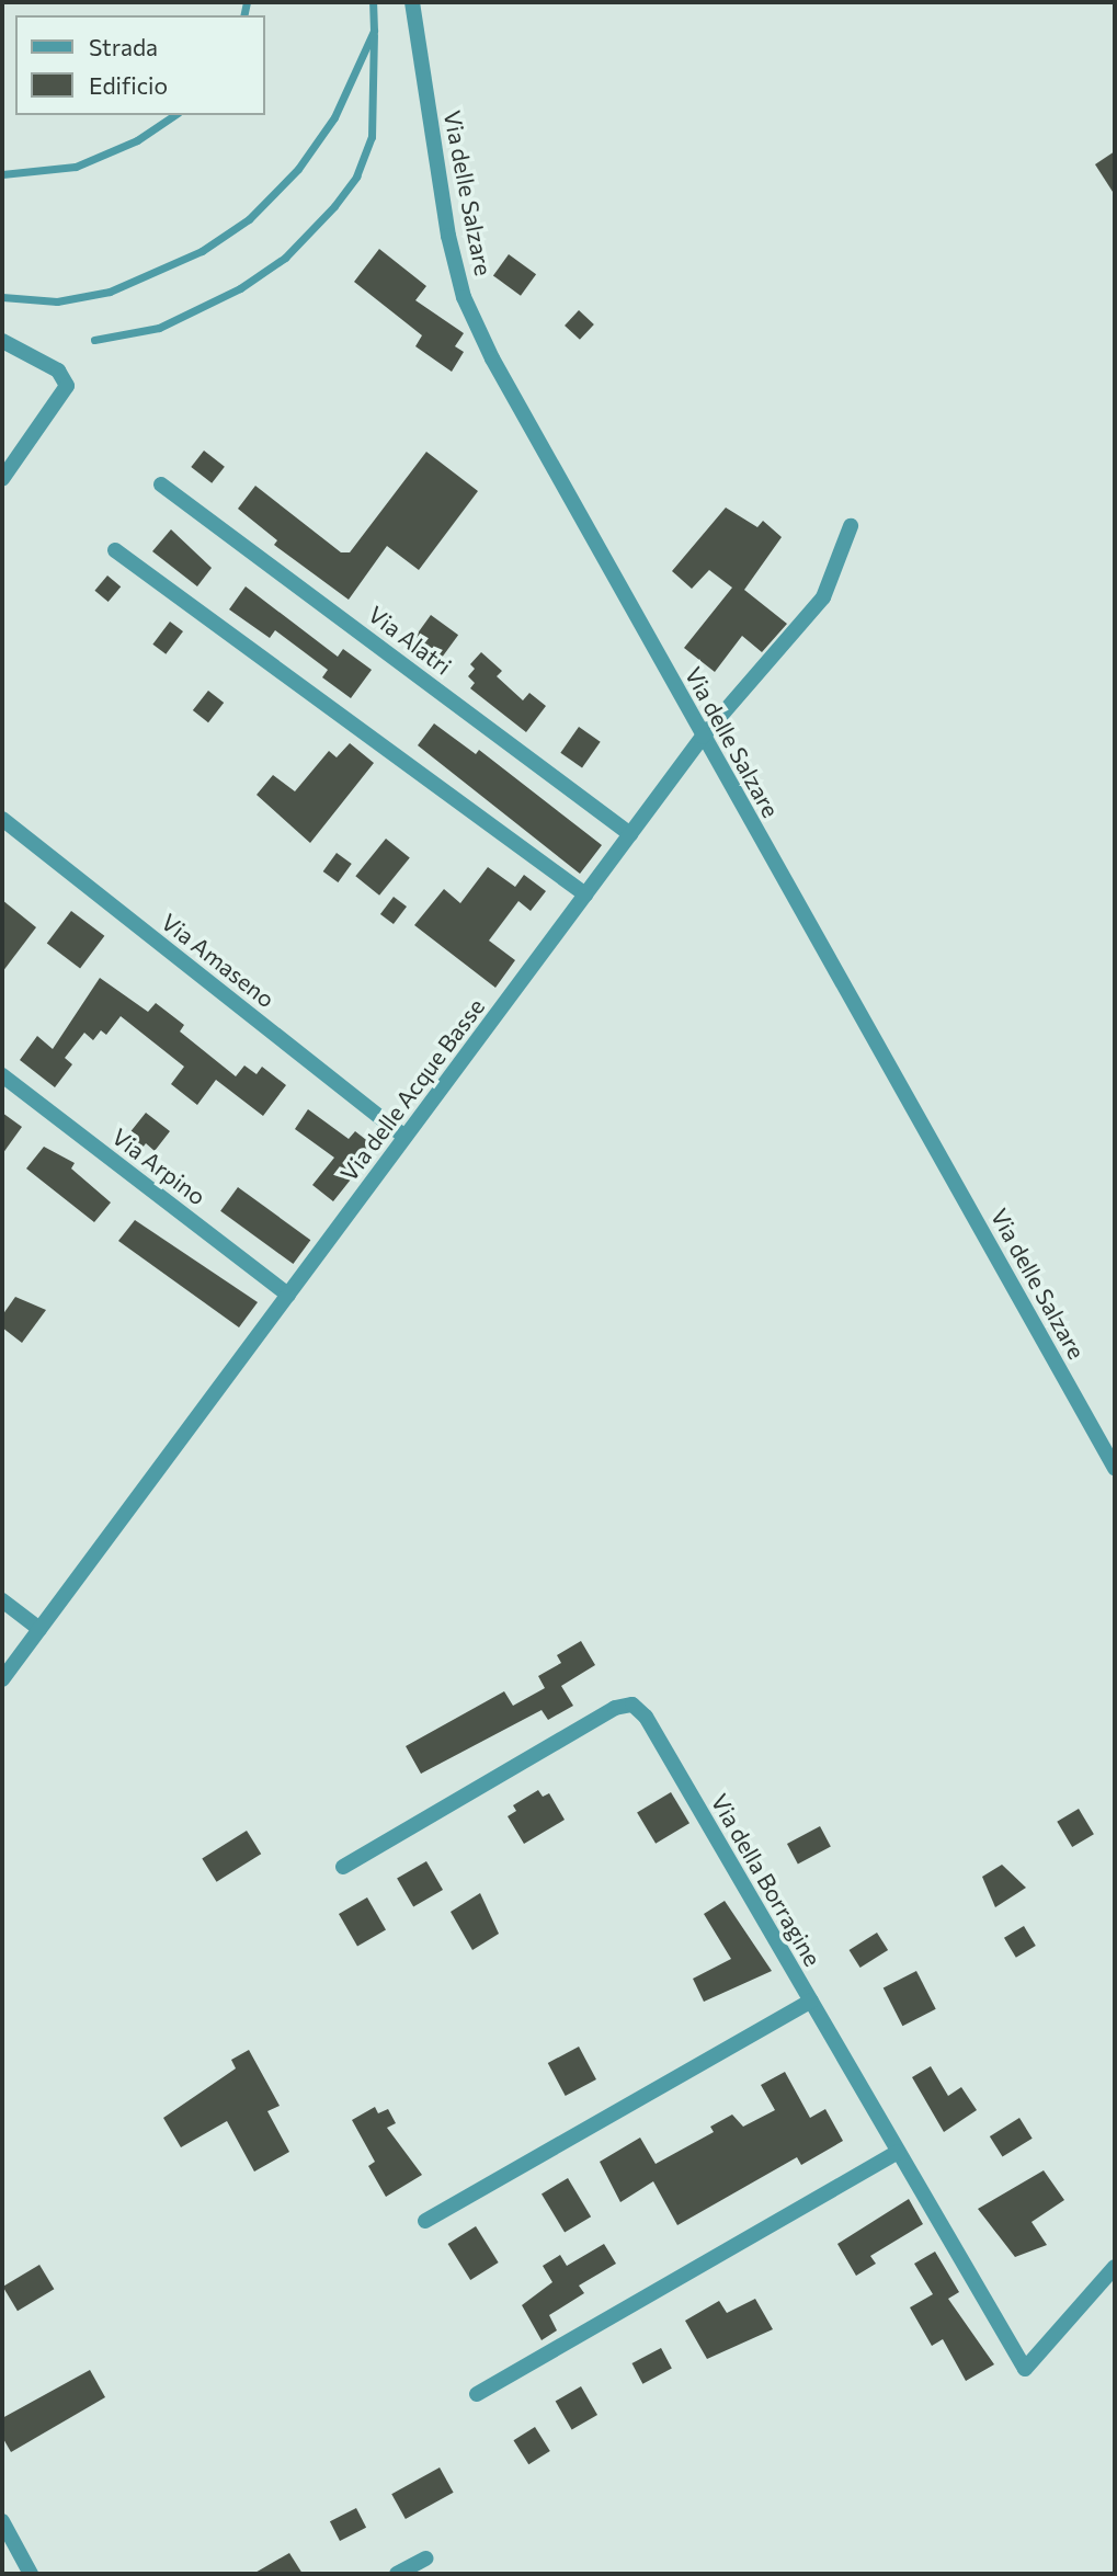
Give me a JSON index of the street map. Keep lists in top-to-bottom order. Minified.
{"streets":{"street":["Via delle Salzare","Via Alatri","Via Amaseno","Via delle Acque Basse","Via Arpino","Via della Borragine"]},"crossings":[["Via delle Salzare","Via delle Acque Basse"],["Via Alatri","Via delle Acque Basse"],["Via Amaseno","Via delle Acque Basse"],["Via delle Acque Basse","Via Arpino"]],"legend":["Strada","Edificio"]}
